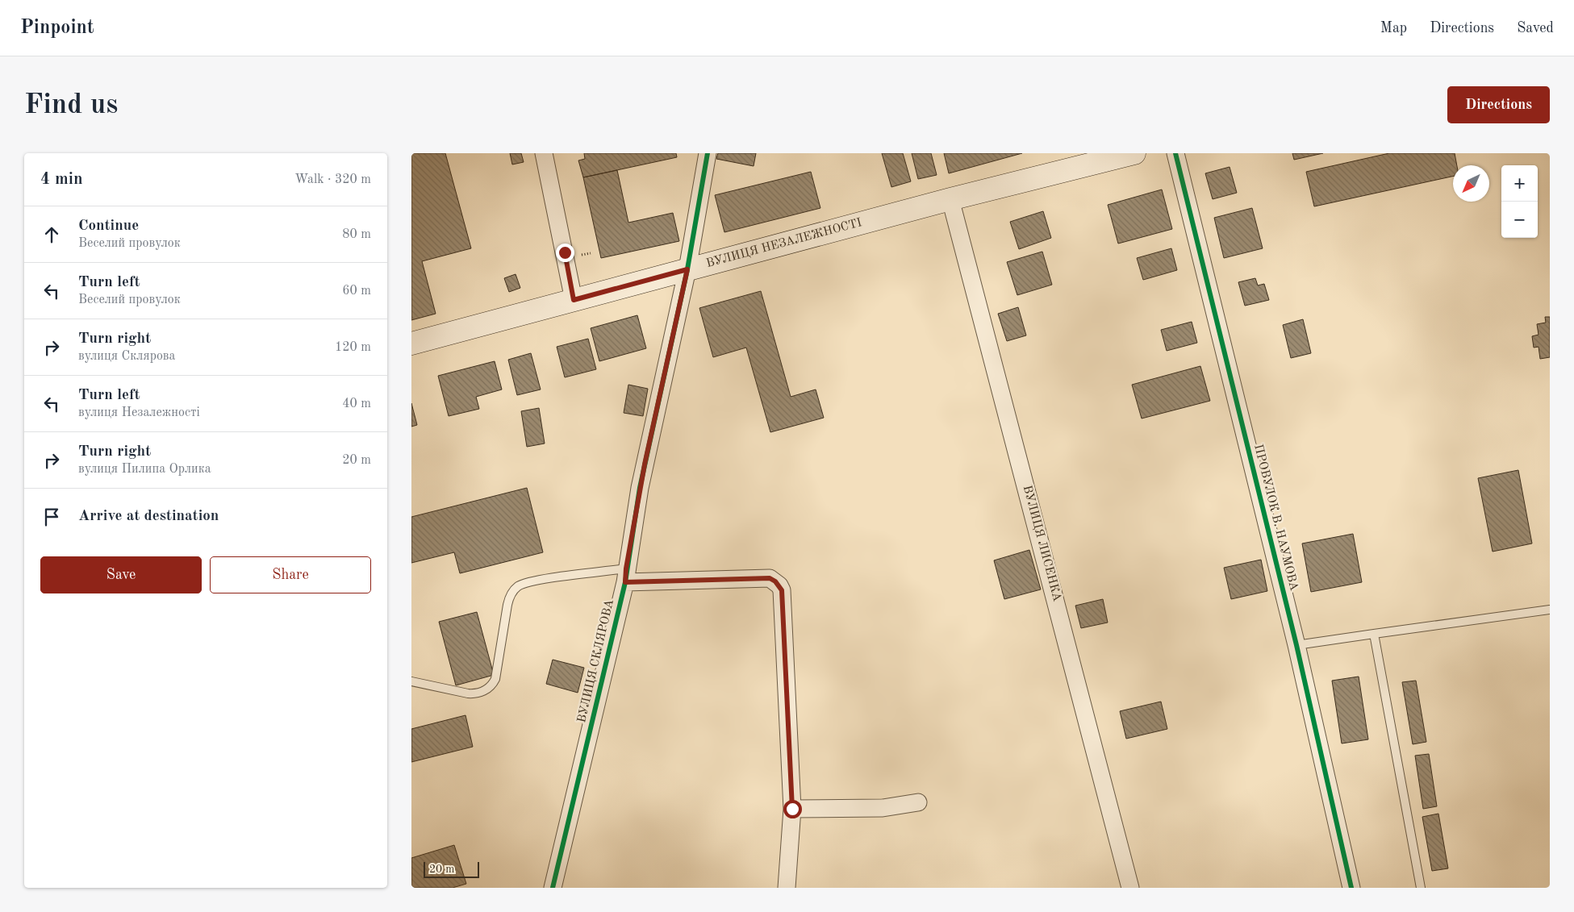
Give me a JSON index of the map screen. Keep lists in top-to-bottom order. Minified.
{"streets":{"street":["ВУЛИЦЯ НЕЗАЛЕЖНОСТІ","ПРОВУЛОК В. НАУМОВА","ВУЛИЦЯ ЛИСЕНКА","ВУЛИЦЯ СКЛЯРОВА"]},"crossings":[["ВУЛИЦЯ НЕЗАЛЕЖНОСТІ","ВУЛИЦЯ ЛИСЕНКА"],["ВУЛИЦЯ НЕЗАЛЕЖНОСТІ","ВУЛИЦЯ СКЛЯРОВА"]],"scale_bar":"20 m","north":"bottom left","page":{"header":"Pinpoint","nav":["Map","Directions","Saved"],"buttons":["Directions",["Save","Share"]],"title":"Find us","heading":["4 min","Walk · 320 m"],"map_buttons":["+","−"],"list":[["Continue","Веселий провулок","80 m"],["Turn left","Веселий провулок","60 m"],["Turn right","вулиця Склярова","120 m"],["Turn left","вулиця Незалежності","40 m"],["Turn right","вулиця Пилипа Орлика","20 m"],"Arrive at destination"],"scale":"20 m"}}
